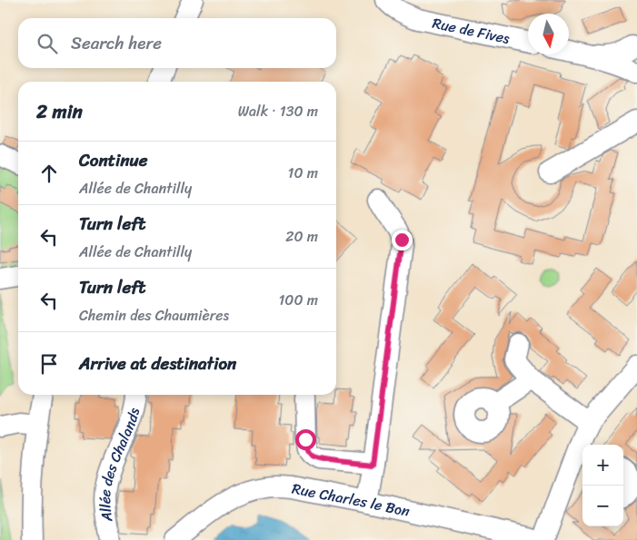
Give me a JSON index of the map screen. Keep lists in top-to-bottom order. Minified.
{"streets":{"street":["Rue de Fives","Allée des Chalands","Rue Charles le Bon"]},"north":"bottom","page":{"search":"Search here","heading":["2 min","Walk · 130 m"],"list":[["Continue","Allée de Chantilly","10 m"],["Turn left","Allée de Chantilly","20 m"],["Turn left","Chemin des Chaumières","100 m"],"Arrive at destination"],"map_buttons":["+","−"]}}
